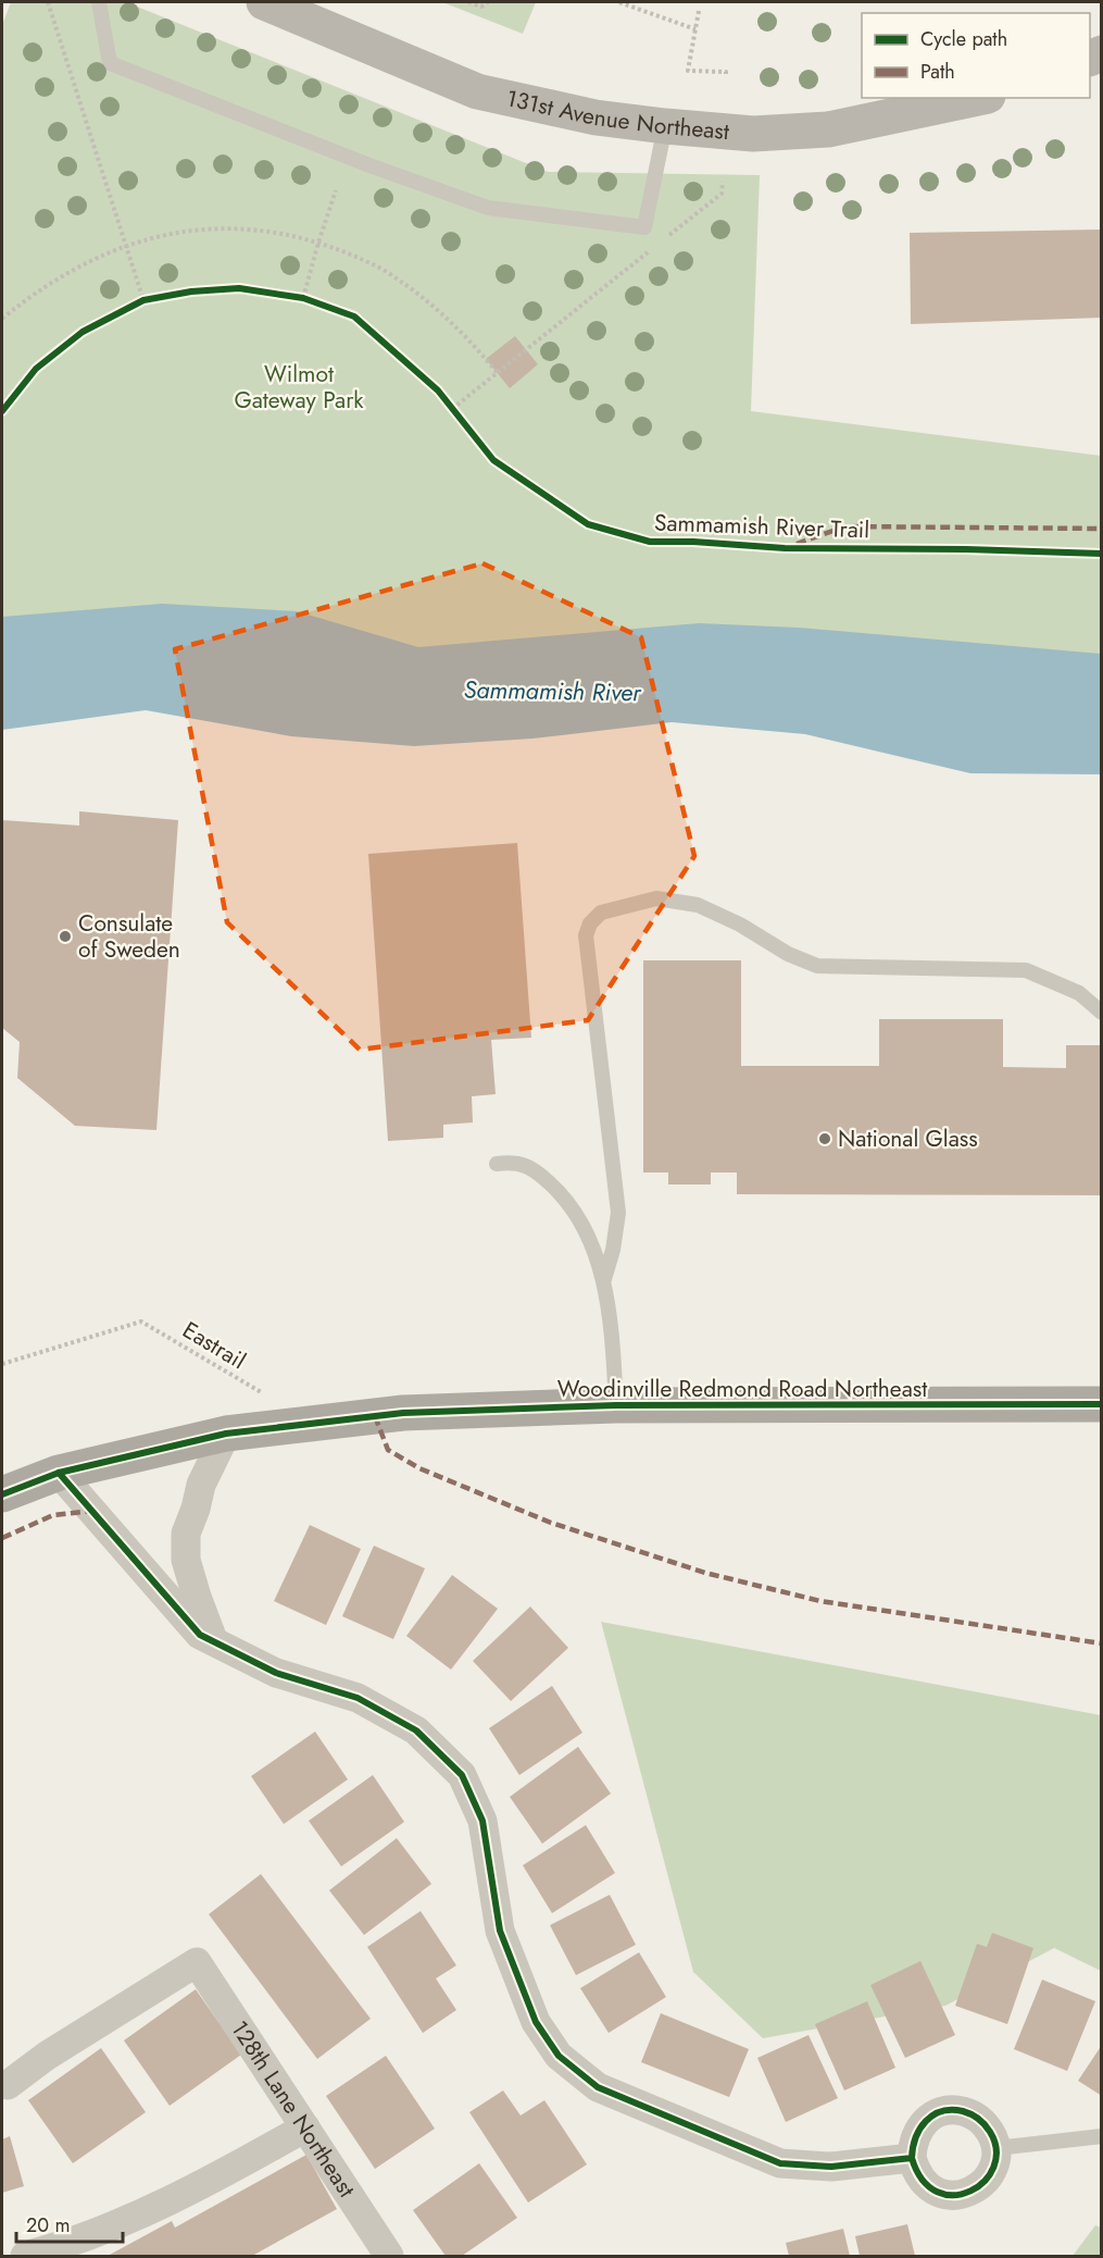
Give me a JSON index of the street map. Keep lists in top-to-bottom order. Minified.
{"streets":{"main road":["131st Avenue Northeast","Woodinville Redmond Road Northeast"],"street":["128th Lane Northeast"],"path":["Eastrail"],"cycle path":["Sammamish River Trail"]},"water":["Sammamish River"],"parks":["Wilmot Gateway Park"],"places":["Consulate of Sweden","National Glass"],"legend":["Cycle path","Path"],"scale_bar":"20 m"}
